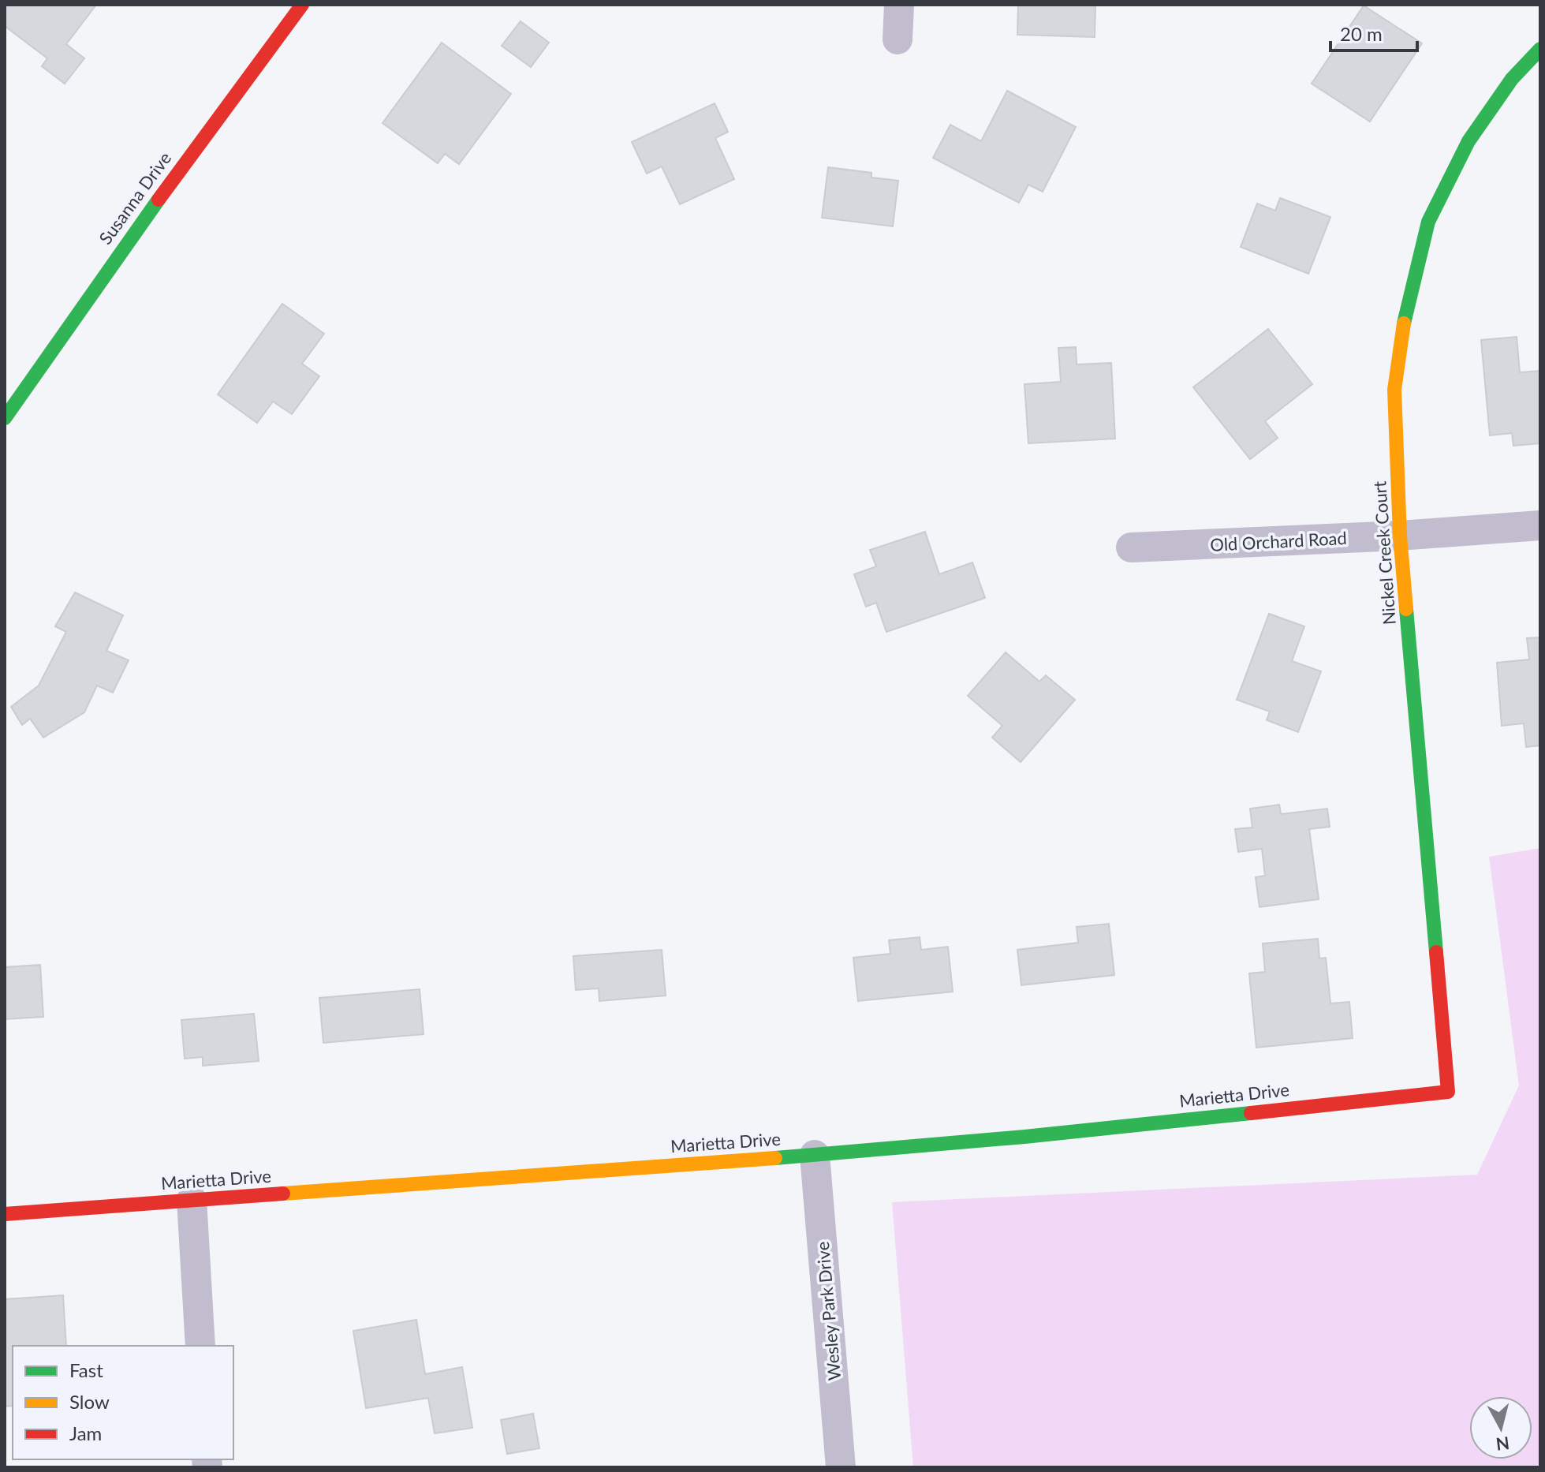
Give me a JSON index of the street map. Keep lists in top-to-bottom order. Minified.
{"streets":{"street":["Susanna Drive","Old Orchard Road","Nickel Creek Court","Marietta Drive","Wesley Park Drive"]},"crossings":[["Old Orchard Road","Nickel Creek Court"],["Nickel Creek Court","Marietta Drive"],["Marietta Drive","Wesley Park Drive"]],"legend":["Fast","Slow","Jam"],"scale_bar":"20 m","north":"bottom"}
